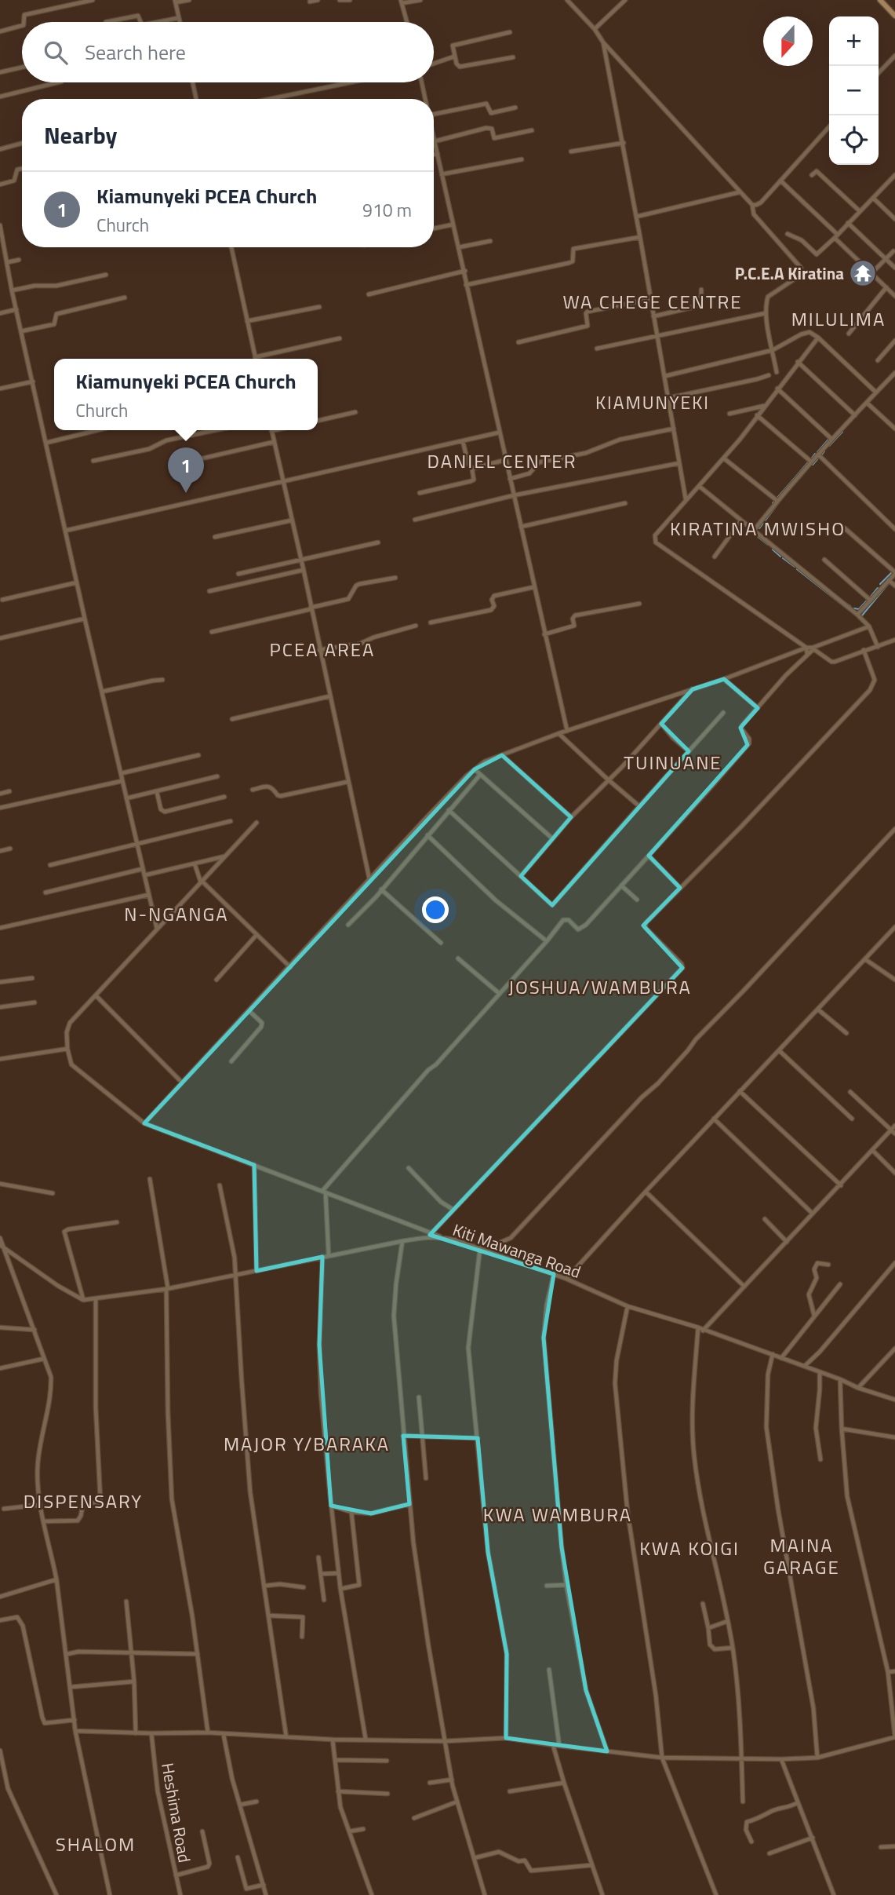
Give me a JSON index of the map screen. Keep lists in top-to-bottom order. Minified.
{"streets":{"street":["Kiti Mawanga Road","Heshima Road"]},"districts":["WA CHEGE CENTRE","MILULIMA","KIAMUNYEKI","DANIEL CENTER","KIRATINA MWISHO","PCEA AREA","TUINUANE","N-NGANGA","JOSHUA/WAMBURA","MAJOR Y/BARAKA","DISPENSARY","KWA WAMBURA","MAINA GARAGE","KWA KOIGI","SHALOM"],"places":{"temple":["P.C.E.A Kiratina"]},"north":"bottom","page":{"map_buttons":["+","−"],"search":"Search here","heading":"Nearby","list":[{"mark":"1","name":"Kiamunyeki PCEA Church","note":"Church","value":"910 m"}],"popup":["Kiamunyeki PCEA Church","Church"],"pins":"1"}}
